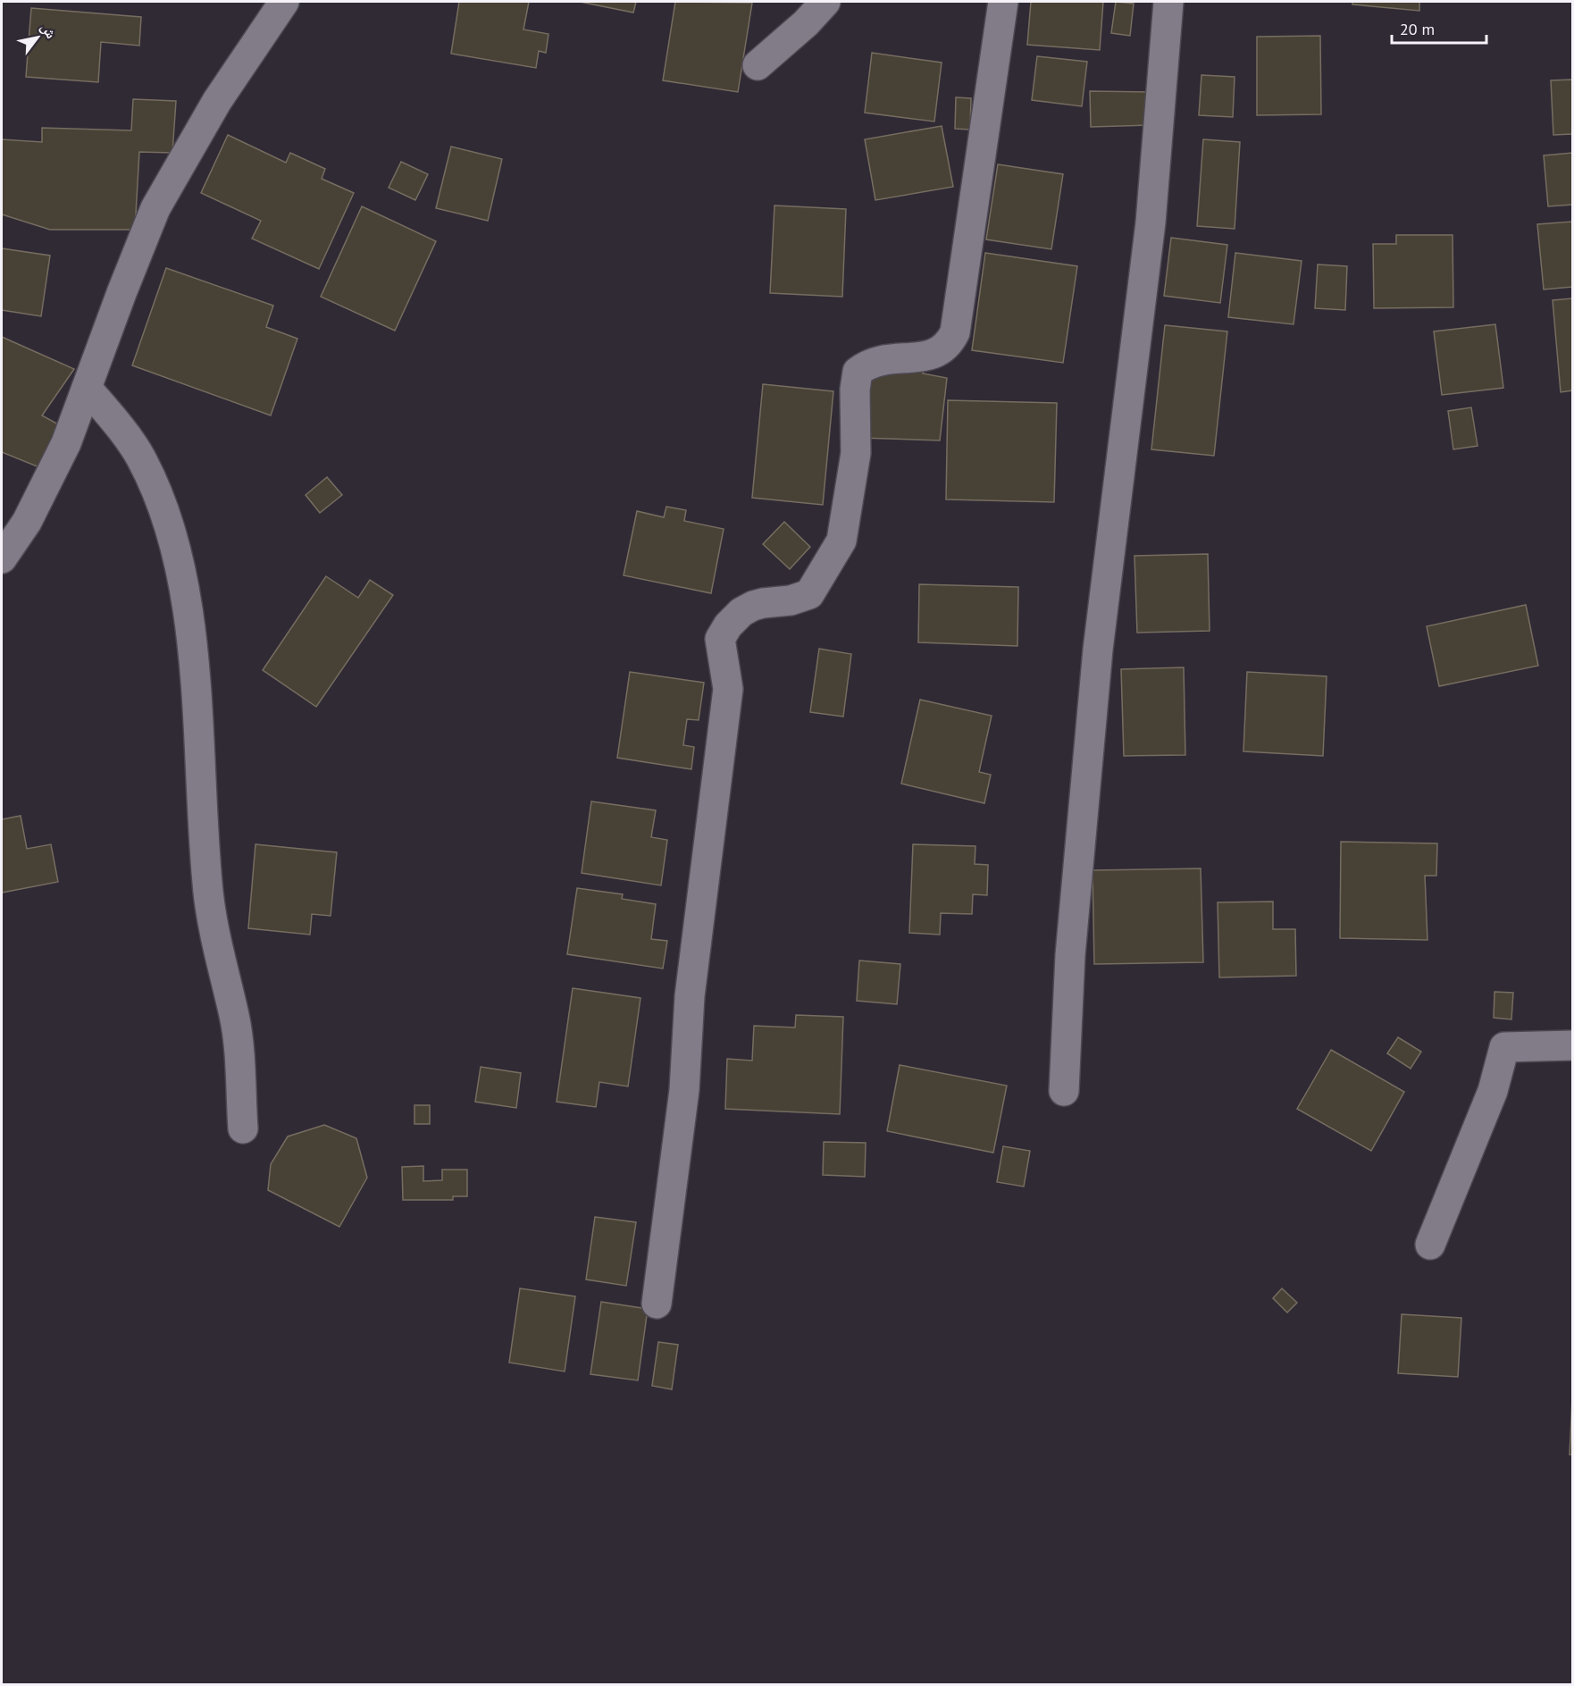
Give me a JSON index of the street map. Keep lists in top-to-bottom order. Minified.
{"scale_bar":"20 m","north":"top right"}
